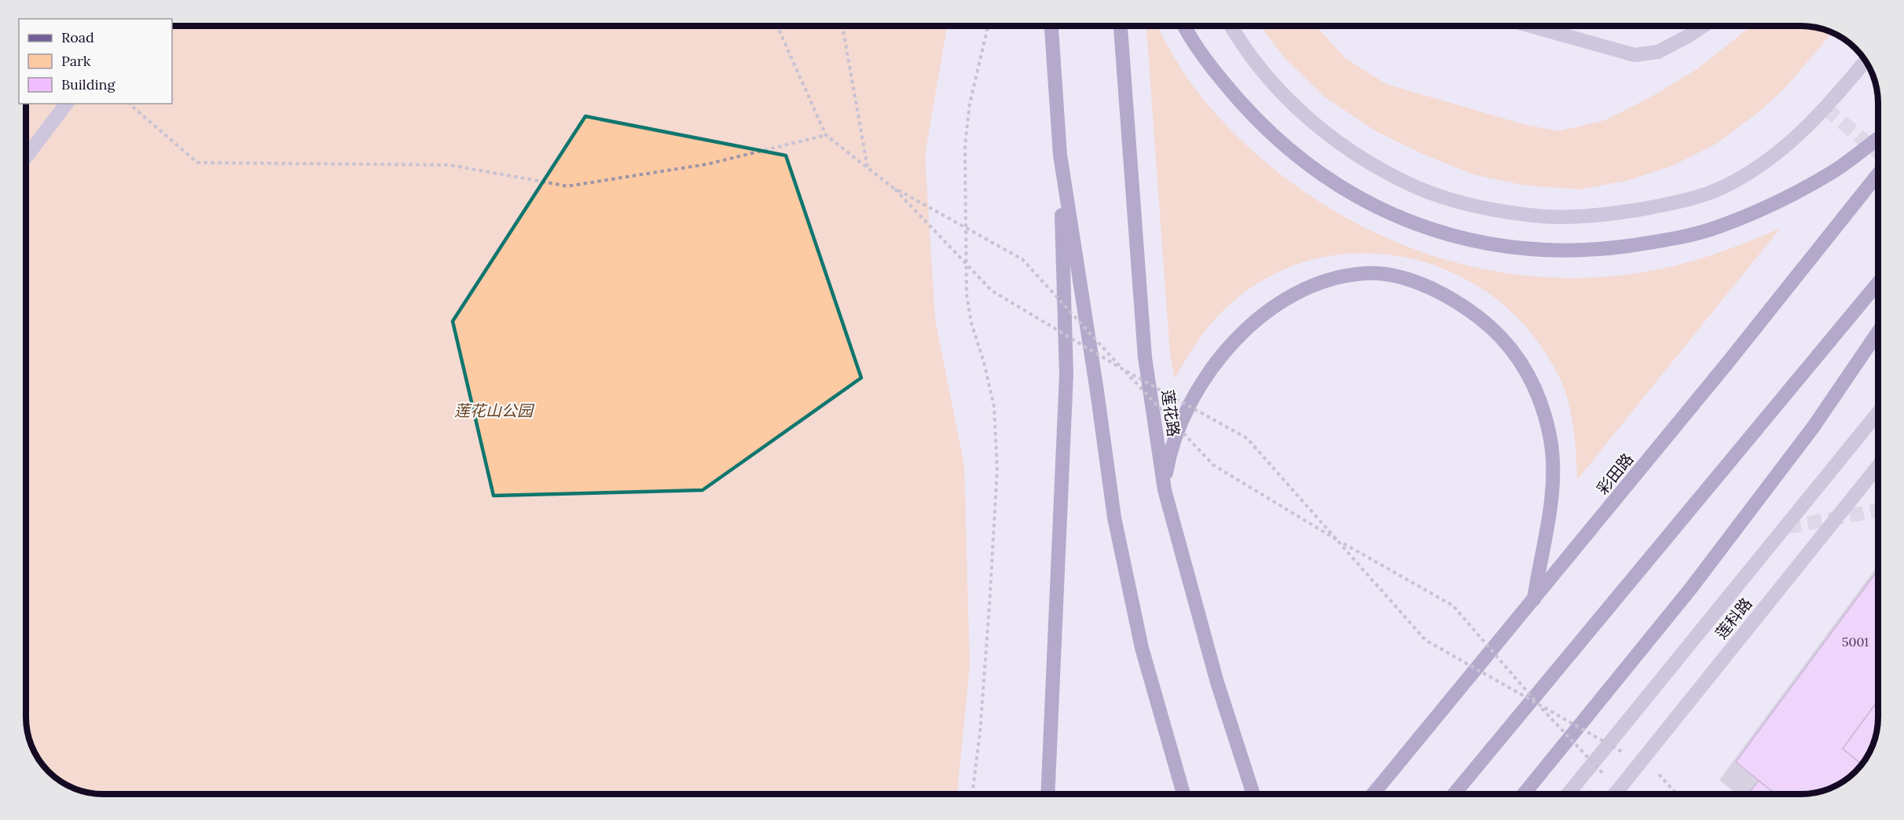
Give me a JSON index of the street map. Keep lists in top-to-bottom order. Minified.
{"streets":{"main road":["莲花路","彩田路"],"street":["莲科路"]},"parks":["莲花山公园"],"house_numbers":["5001"],"legend":["Road","Park","Building"]}
